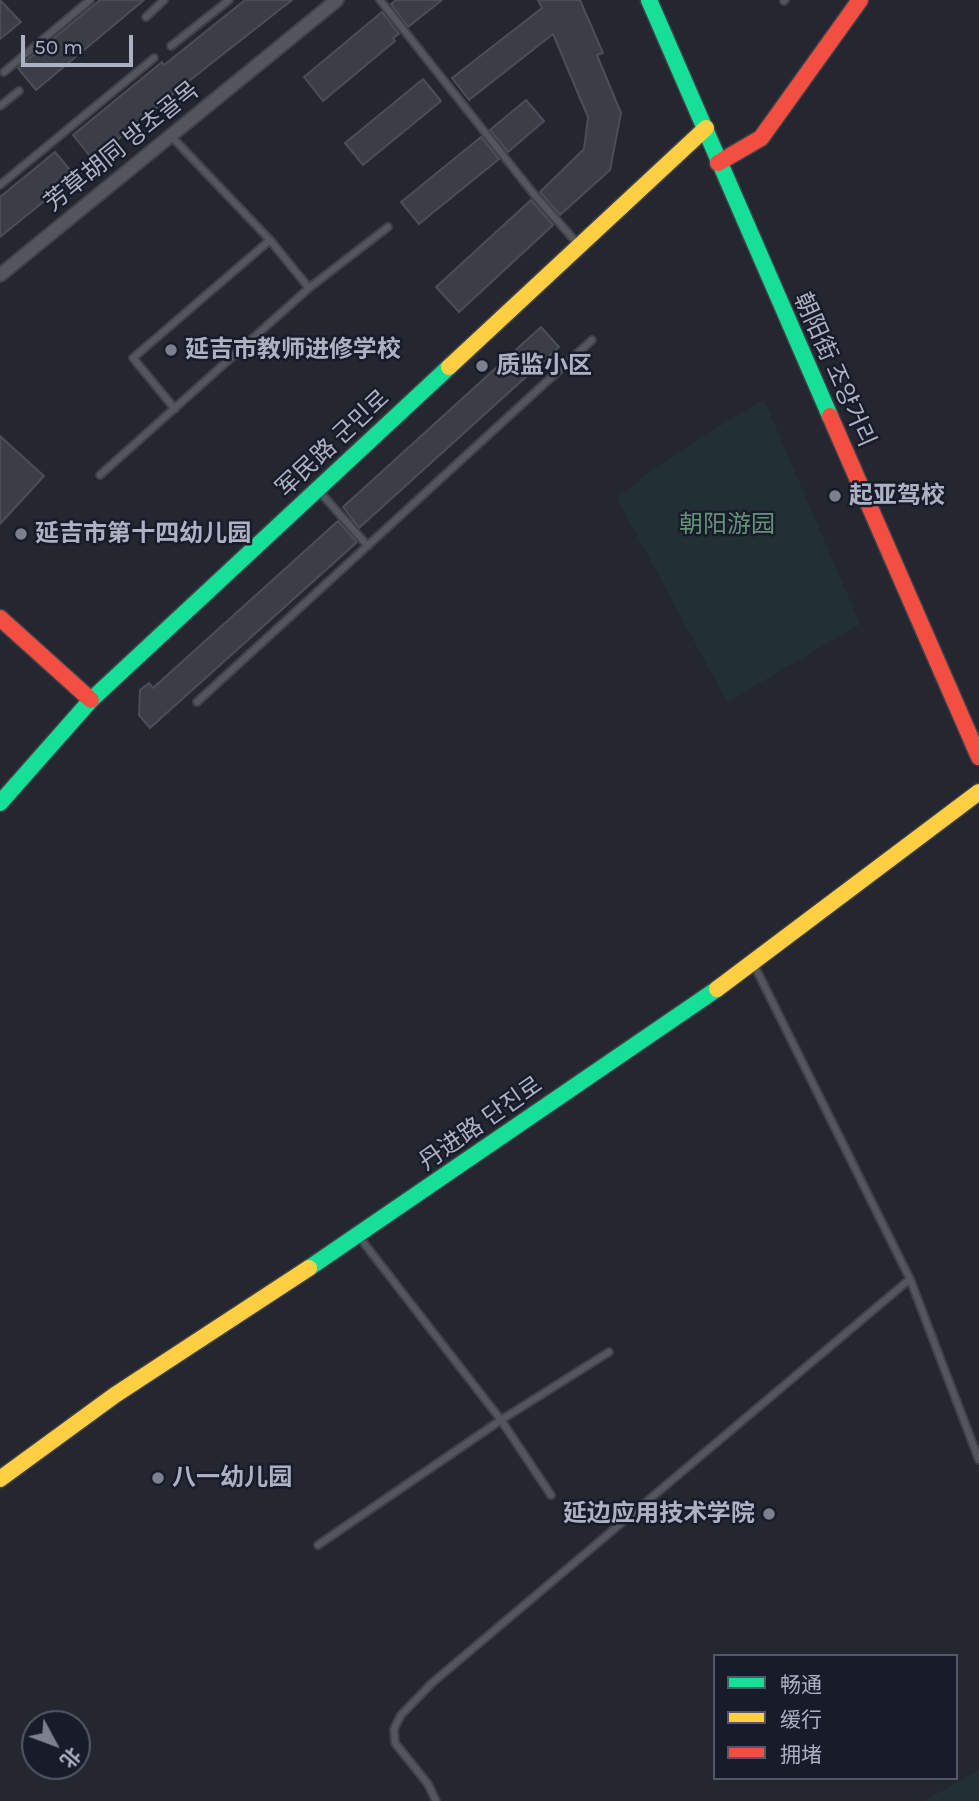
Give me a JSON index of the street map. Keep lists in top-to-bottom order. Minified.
{"streets":{"street":["芳草胡同 방초골목","朝阳街 조양거리","军民路 군민로","丹进路 단진로"]},"crossings":[["朝阳街 조양거리","军民路 군민로"]],"parks":["朝阳游园"],"places":["延吉市教师进修学校","质监小区","起亚驾校","延吉市第十四幼儿园","八一幼儿园","延边应用技术学院"],"legend":["畅通","缓行","拥堵"],"scale_bar":"50 m","north":"bottom right"}
